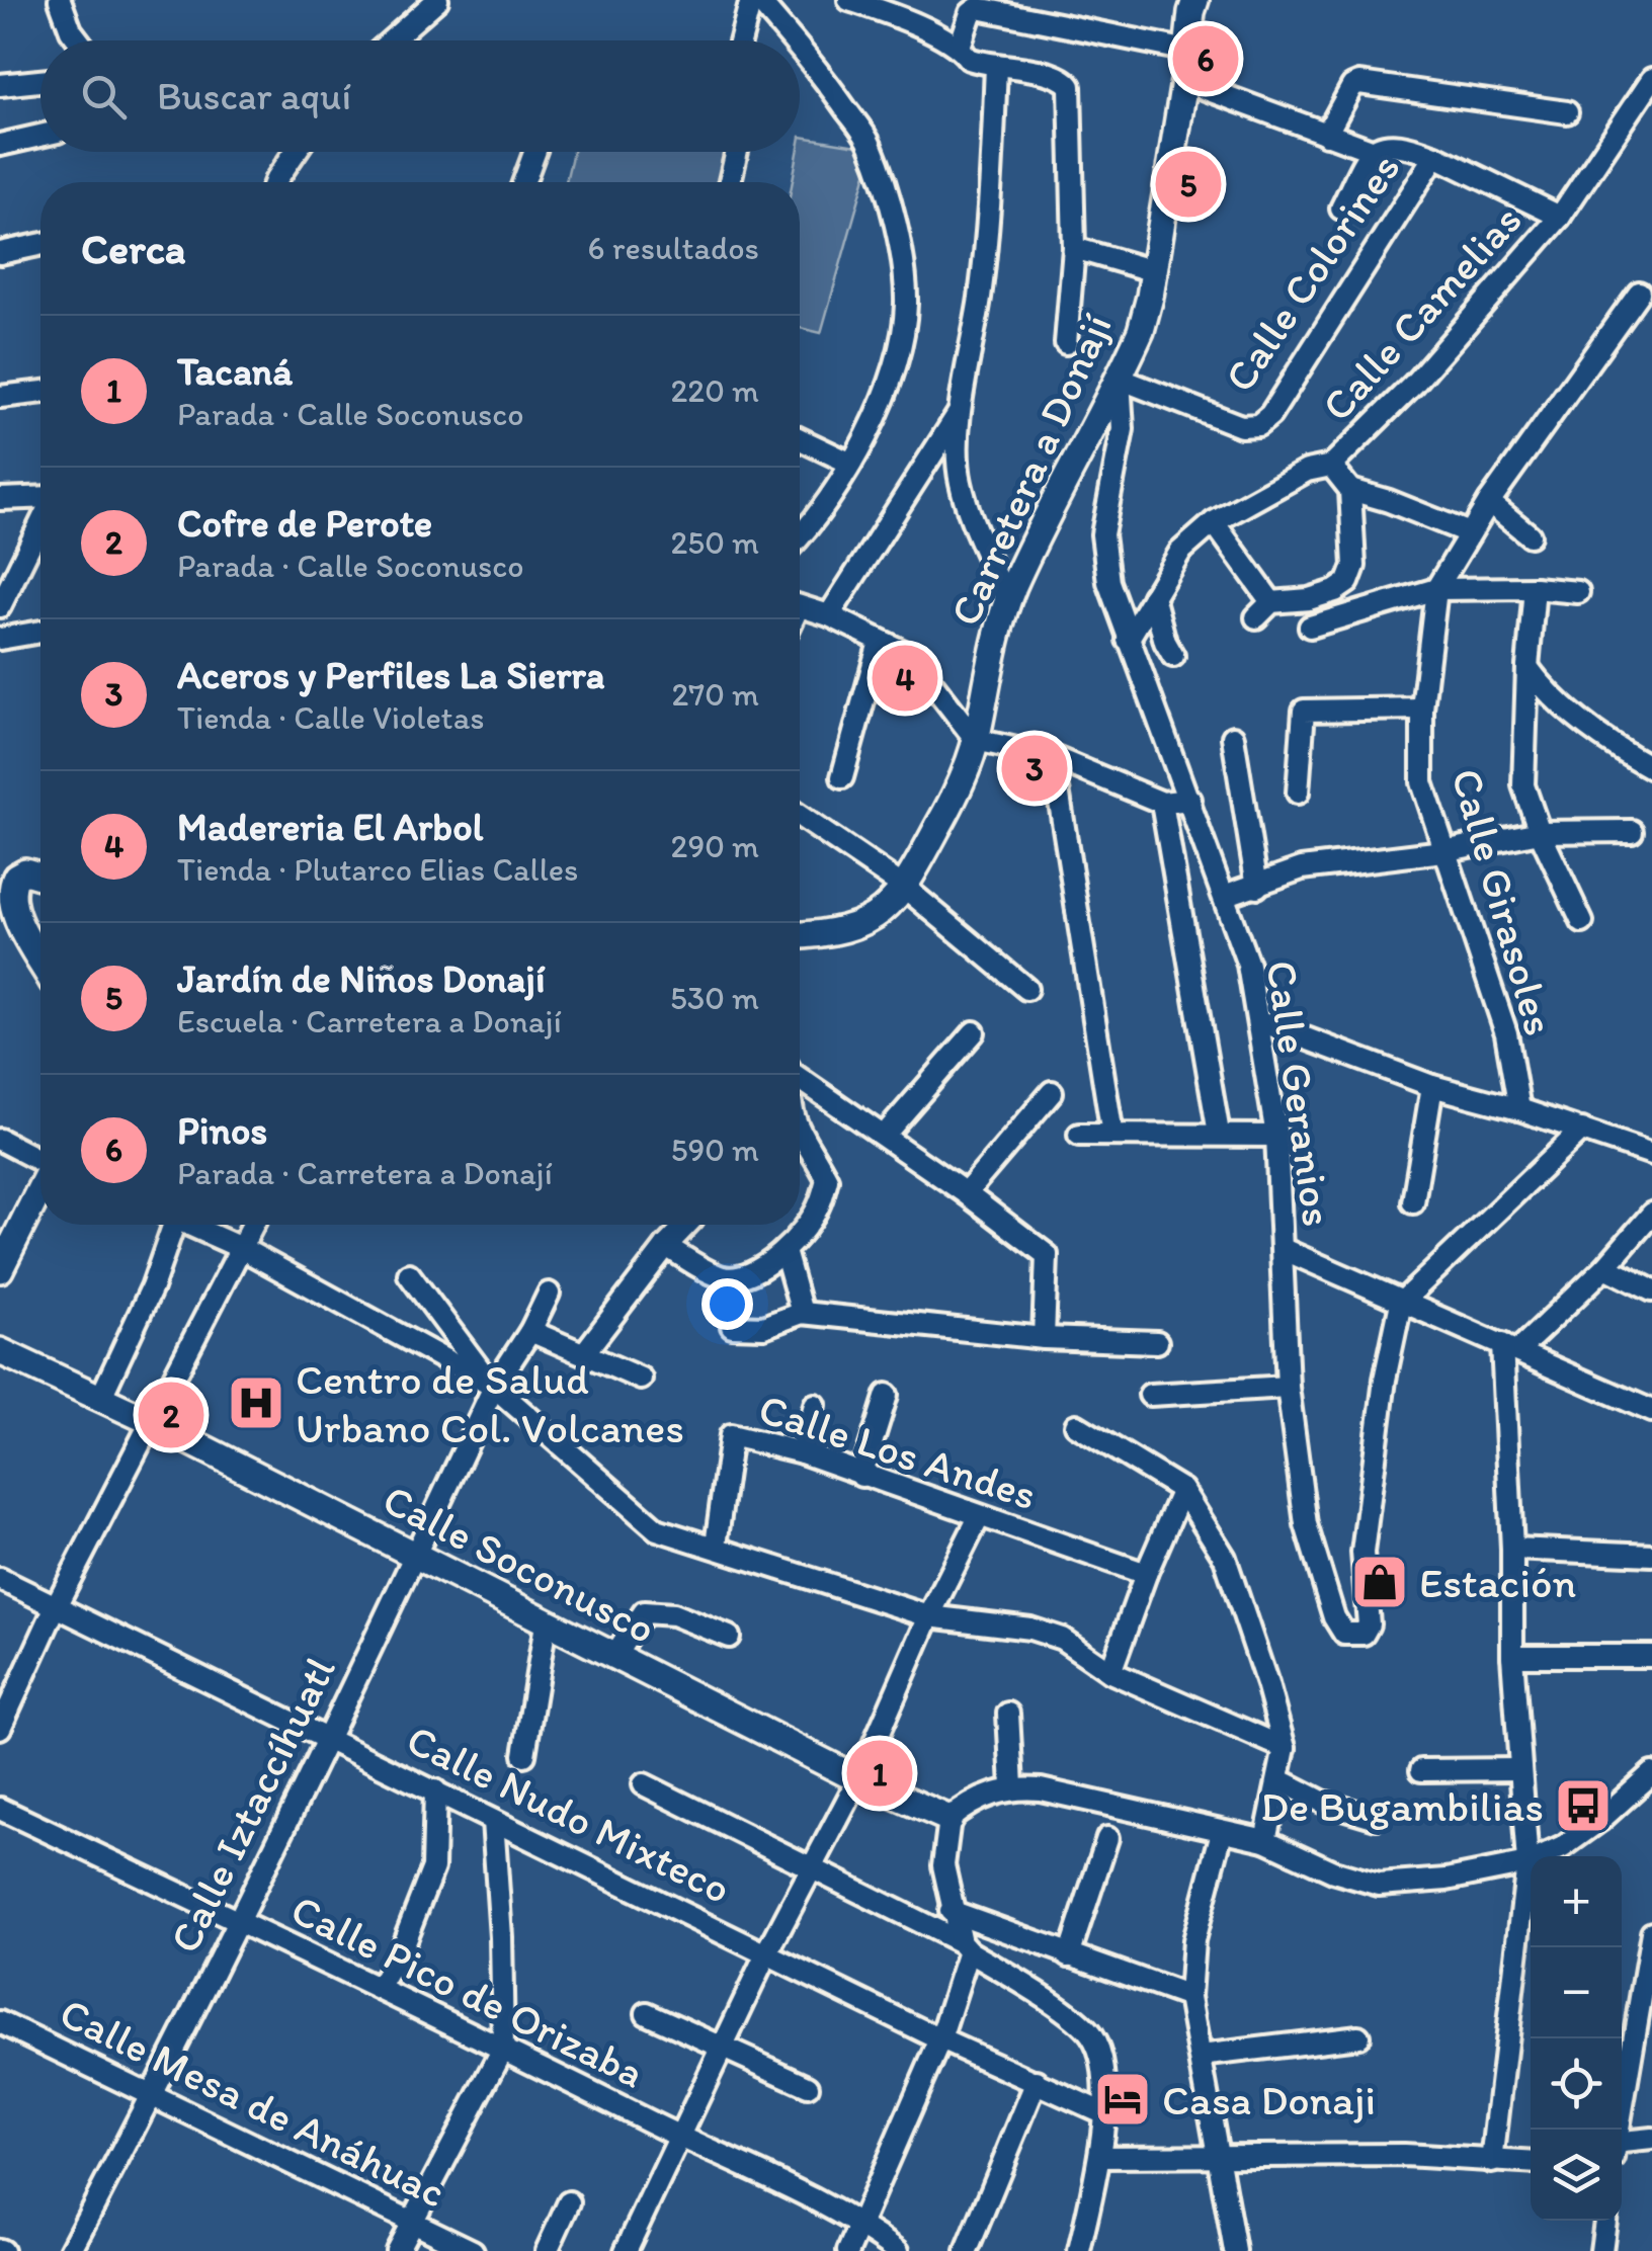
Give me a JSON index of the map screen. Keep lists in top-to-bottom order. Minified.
{"streets":{"main road":["Carretera a Donají","Calle Soconusco"],"street":["Calle Colorines","Calle Camelias","Calle Girasoles","Calle Geranios","Calle Los Andes","Calle Iztaccíhuatl","Calle Nudo Mixteco","Calle Pico de Orizaba","Calle Mesa de Anáhuac"]},"crossings":[["Calle Colorines","Calle Camelias"],["Calle Colorines","Carretera a Donají"],["Calle Colorines","Calle Geranios"],["Calle Camelias","Calle Geranios"],["Carretera a Donají","Calle Geranios"],["Calle Soconusco","Calle Iztaccíhuatl"],["Calle Iztaccíhuatl","Calle Nudo Mixteco"],["Calle Iztaccíhuatl","Calle Pico de Orizaba"],["Calle Iztaccíhuatl","Calle Mesa de Anáhuac"]],"places":{"hospital":["Centro de Salud Urbano Col. Volcanes"],"shop":["Estación"],"bus stop":["De Bugambilias"],"hotel":["Casa Donaji"]},"page":{"pins":["6","5","4","3","2","1"],"search":"Buscar aquí","heading":["Cerca","6 resultados"],"list":[{"mark":"1","name":"Tacaná","note":"Parada · Calle Soconusco","value":"220 m"},{"mark":"2","name":"Cofre de Perote","note":"Parada · Calle Soconusco","value":"250 m"},{"mark":"3","name":"Aceros y Perfiles La Sierra","note":"Tienda · Calle Violetas","value":"270 m"},{"mark":"4","name":"Madereria El Arbol","note":"Tienda · Plutarco Elias Calles","value":"290 m"},{"mark":"5","name":"Jardín de Niños Donají","note":"Escuela · Carretera a Donají","value":"530 m"},{"mark":"6","name":"Pinos","note":"Parada · Carretera a Donají","value":"590 m"}],"map_buttons":["+","−"]}}
